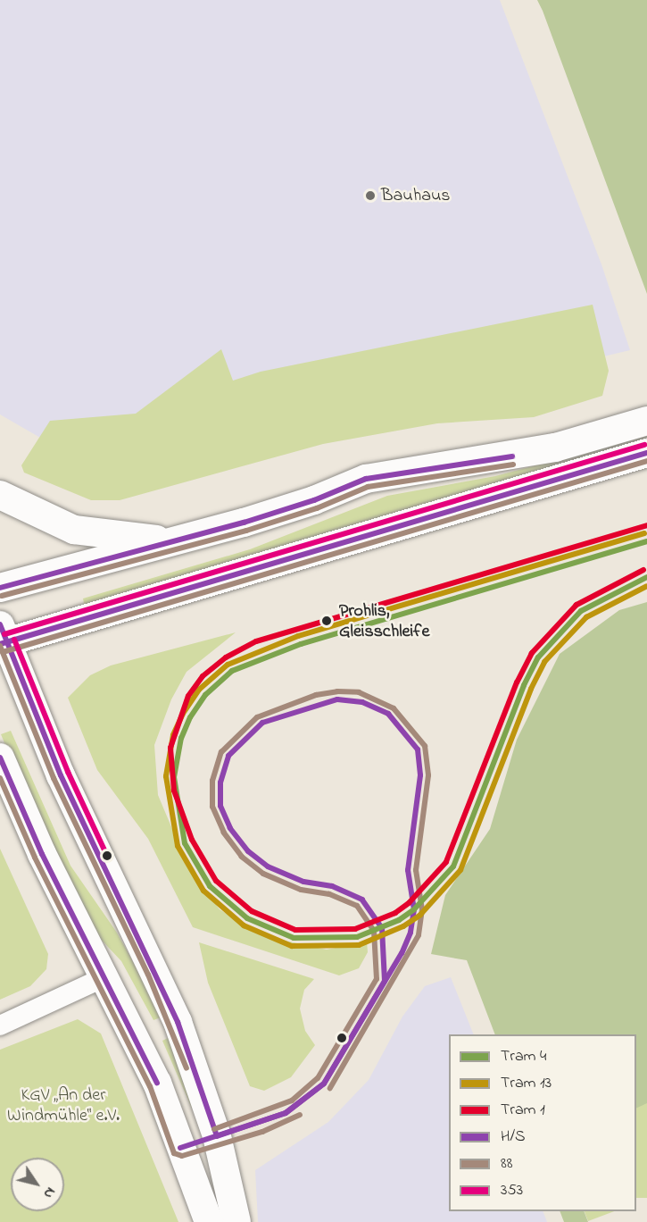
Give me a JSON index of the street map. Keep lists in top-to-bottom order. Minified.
{"parks":["KGV „An der Windmühle“ e.V."],"places":["Bauhaus","Prohlis, Gleisschleife"],"lines":["transit line 353","transit line H/S","transit line 88","tram line 1","tram line 13","tram line 4"],"legend":["Tram 4","Tram 13","Tram 1","H/S","88","353"],"north":"bottom right"}
